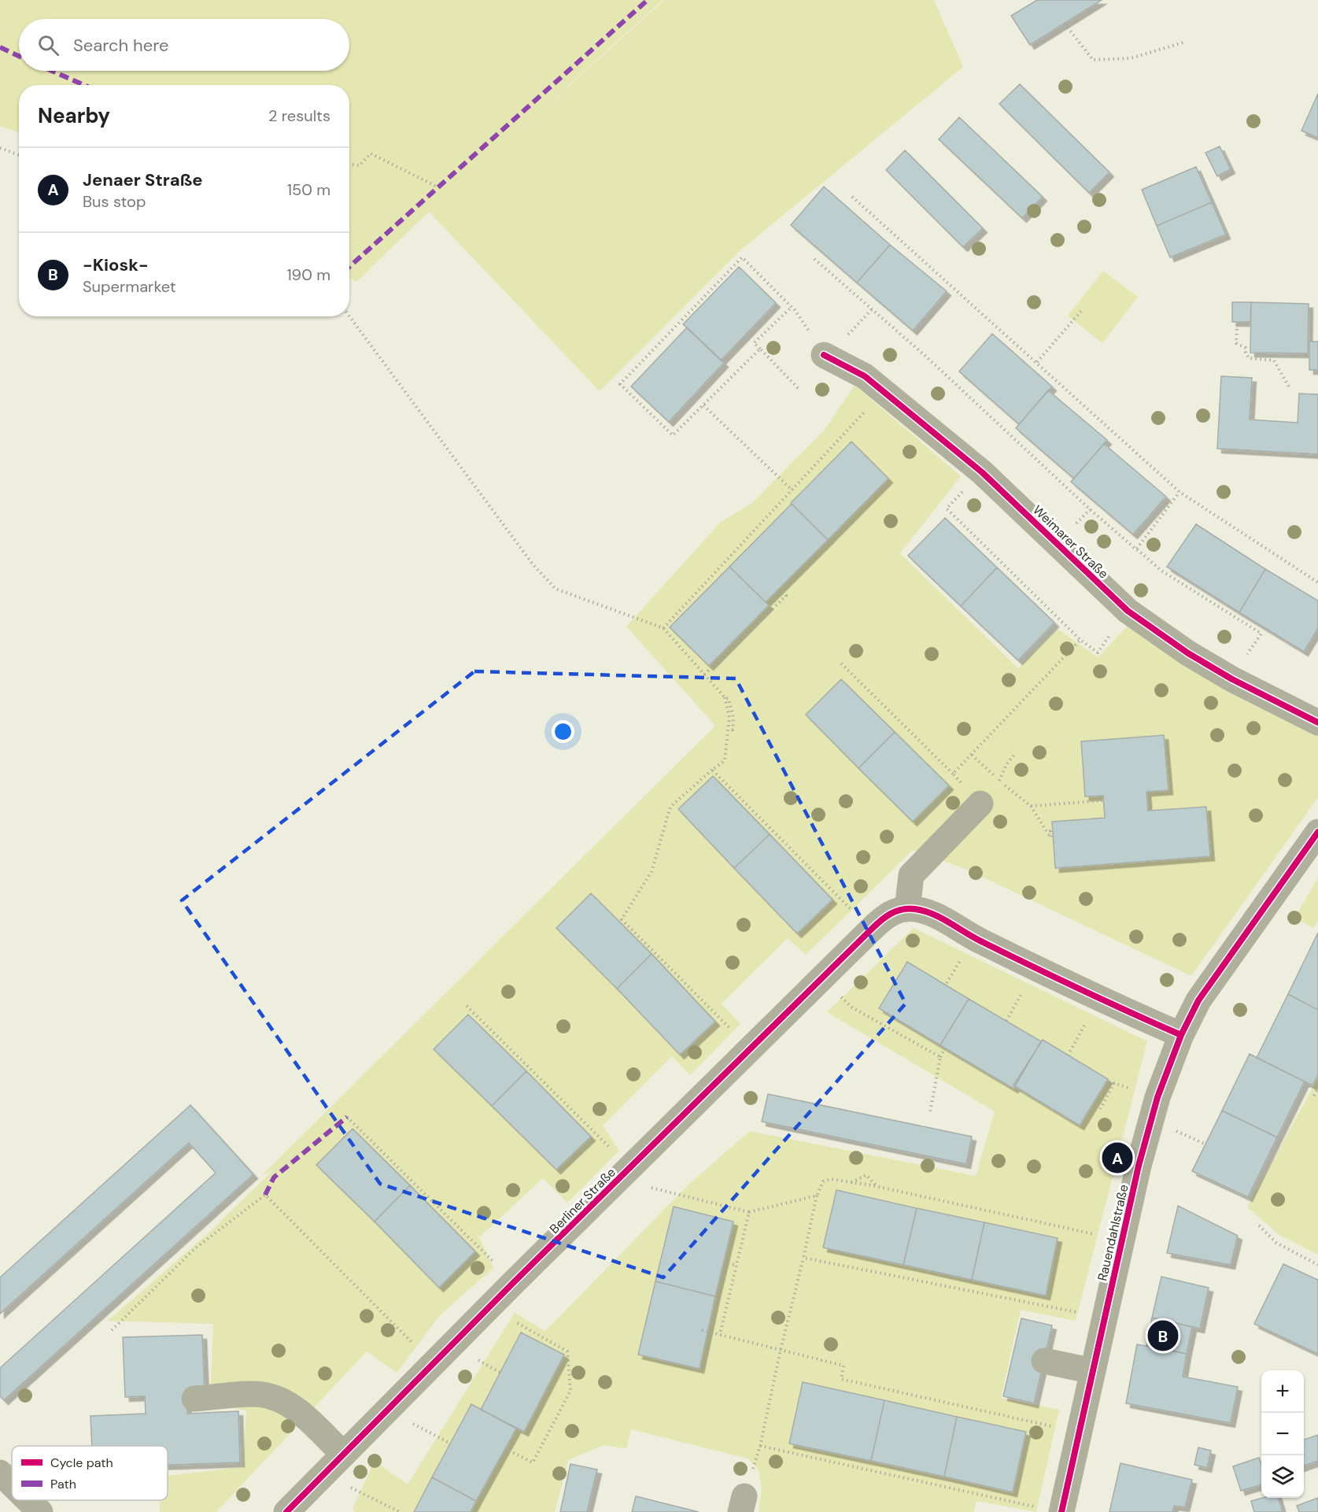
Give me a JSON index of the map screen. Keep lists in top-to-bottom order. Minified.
{"streets":{"street":["Weimarer Straße","Berliner Straße","Rauendahlstraße"]},"legend":["Cycle path","Path"],"page":{"search":"Search here","heading":["Nearby","2 results"],"list":[{"mark":"A","name":"Jenaer Straße","note":"Bus stop","value":"150 m"},{"mark":"B","name":"-Kiosk-","note":"Supermarket","value":"190 m"}],"pins":["A","B"],"map_buttons":["+","−"]}}
